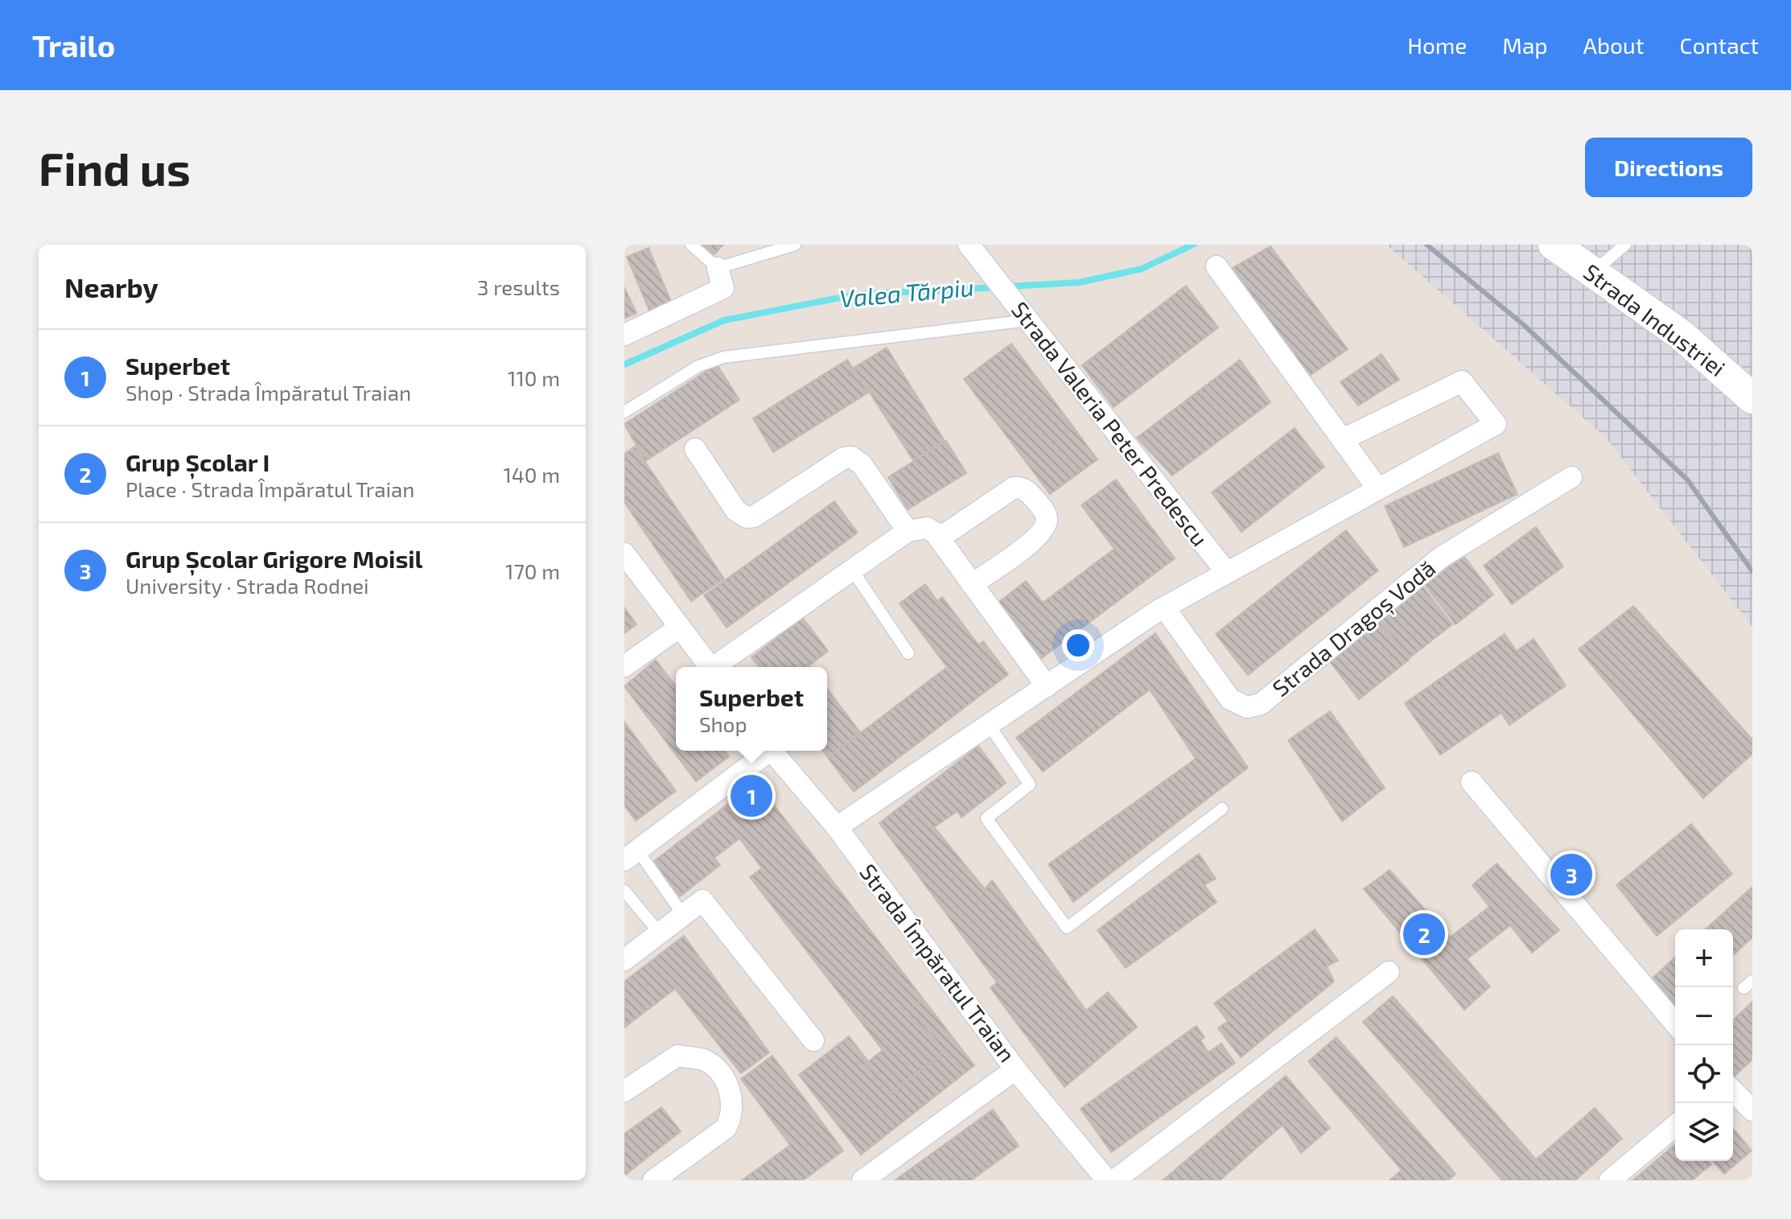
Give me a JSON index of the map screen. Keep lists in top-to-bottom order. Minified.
{"streets":{"street":["Strada Industriei","Strada Valeria Peter Predescu","Strada Dragoș Vodă","Strada Împăratul Traian"]},"water":["Valea Tărpiu"],"page":{"header":"Trailo","nav":["Home","Map","About","Contact"],"buttons":"Directions","title":"Find us","heading":["Nearby","3 results"],"list":[{"mark":"1","name":"Superbet","note":"Shop · Strada Împăratul Traian","value":"110 m"},{"mark":"2","name":"Grup Școlar I","note":"Place · Strada Împăratul Traian","value":"140 m"},{"mark":"3","name":"Grup Școlar Grigore Moisil","note":"University · Strada Rodnei","value":"170 m"}],"popup":["Superbet","Shop"],"pins":["1","3","2"],"map_buttons":["+","−"]}}
